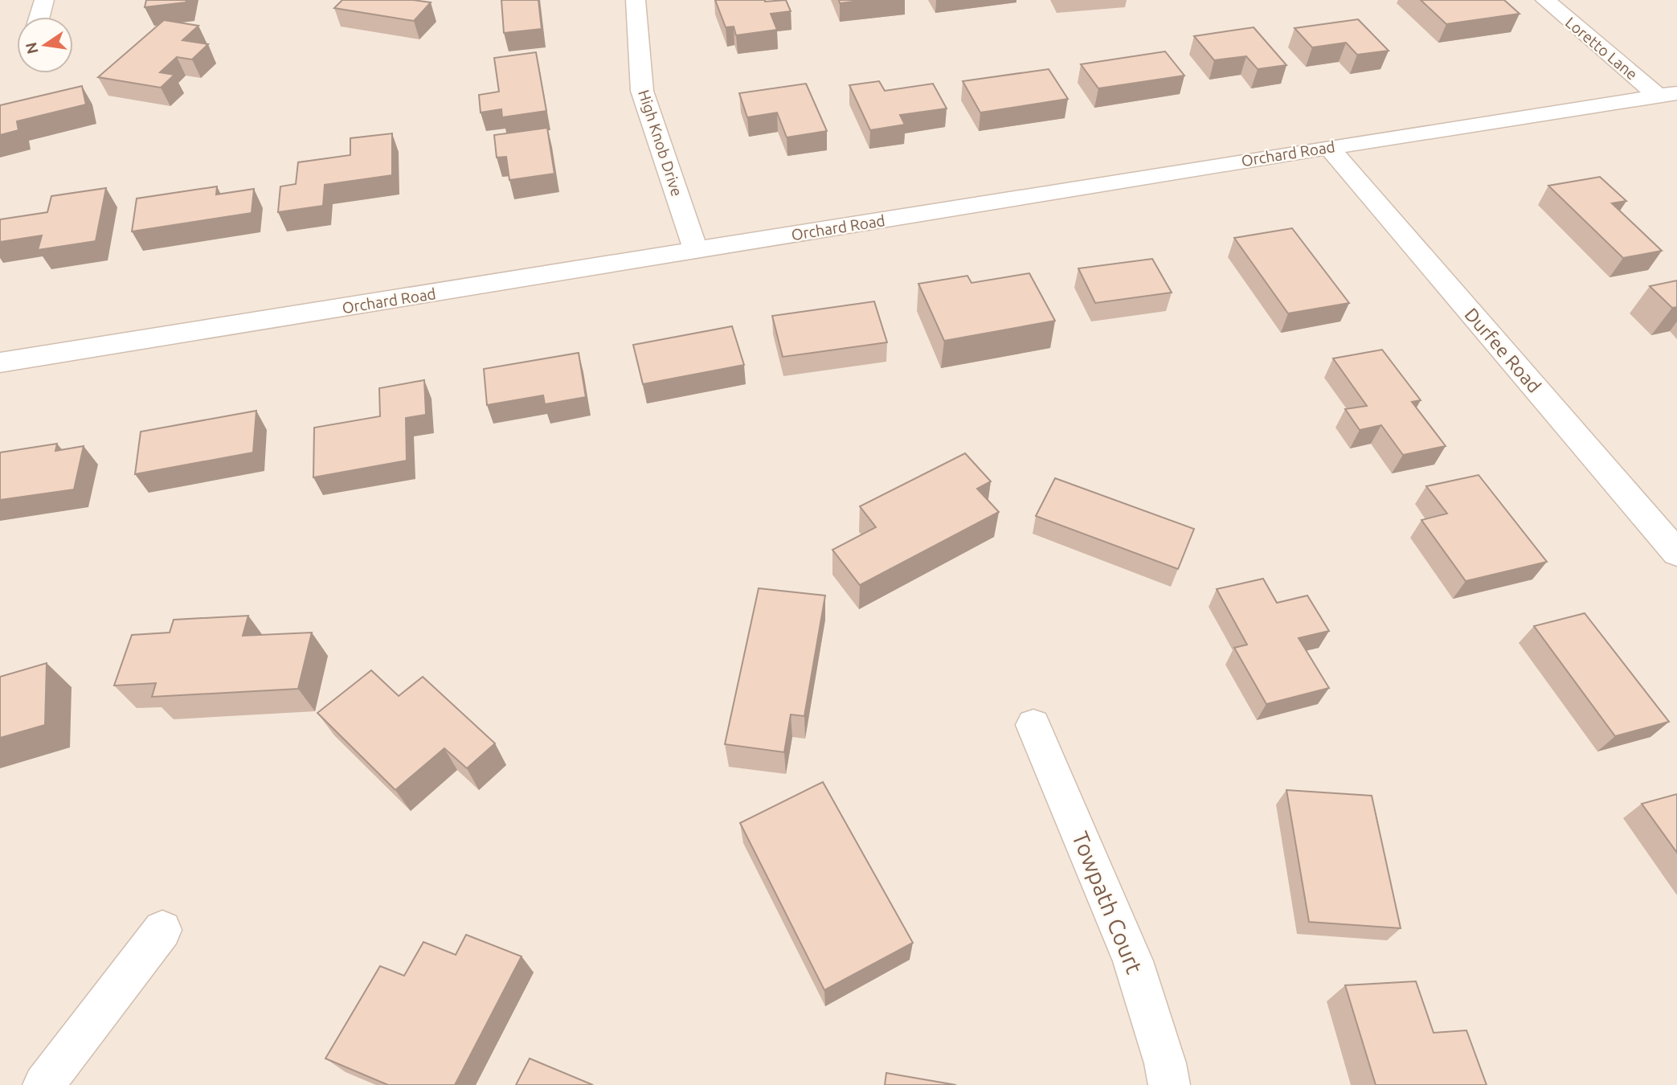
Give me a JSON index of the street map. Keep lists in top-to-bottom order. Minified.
{"streets":{"street":["Loretto Lane","High Knob Drive","Orchard Road","Durfee Road","Towpath Court"]},"crossings":[["Loretto Lane","Orchard Road"],["High Knob Drive","Orchard Road"],["Orchard Road","Durfee Road"]],"north":"left"}
